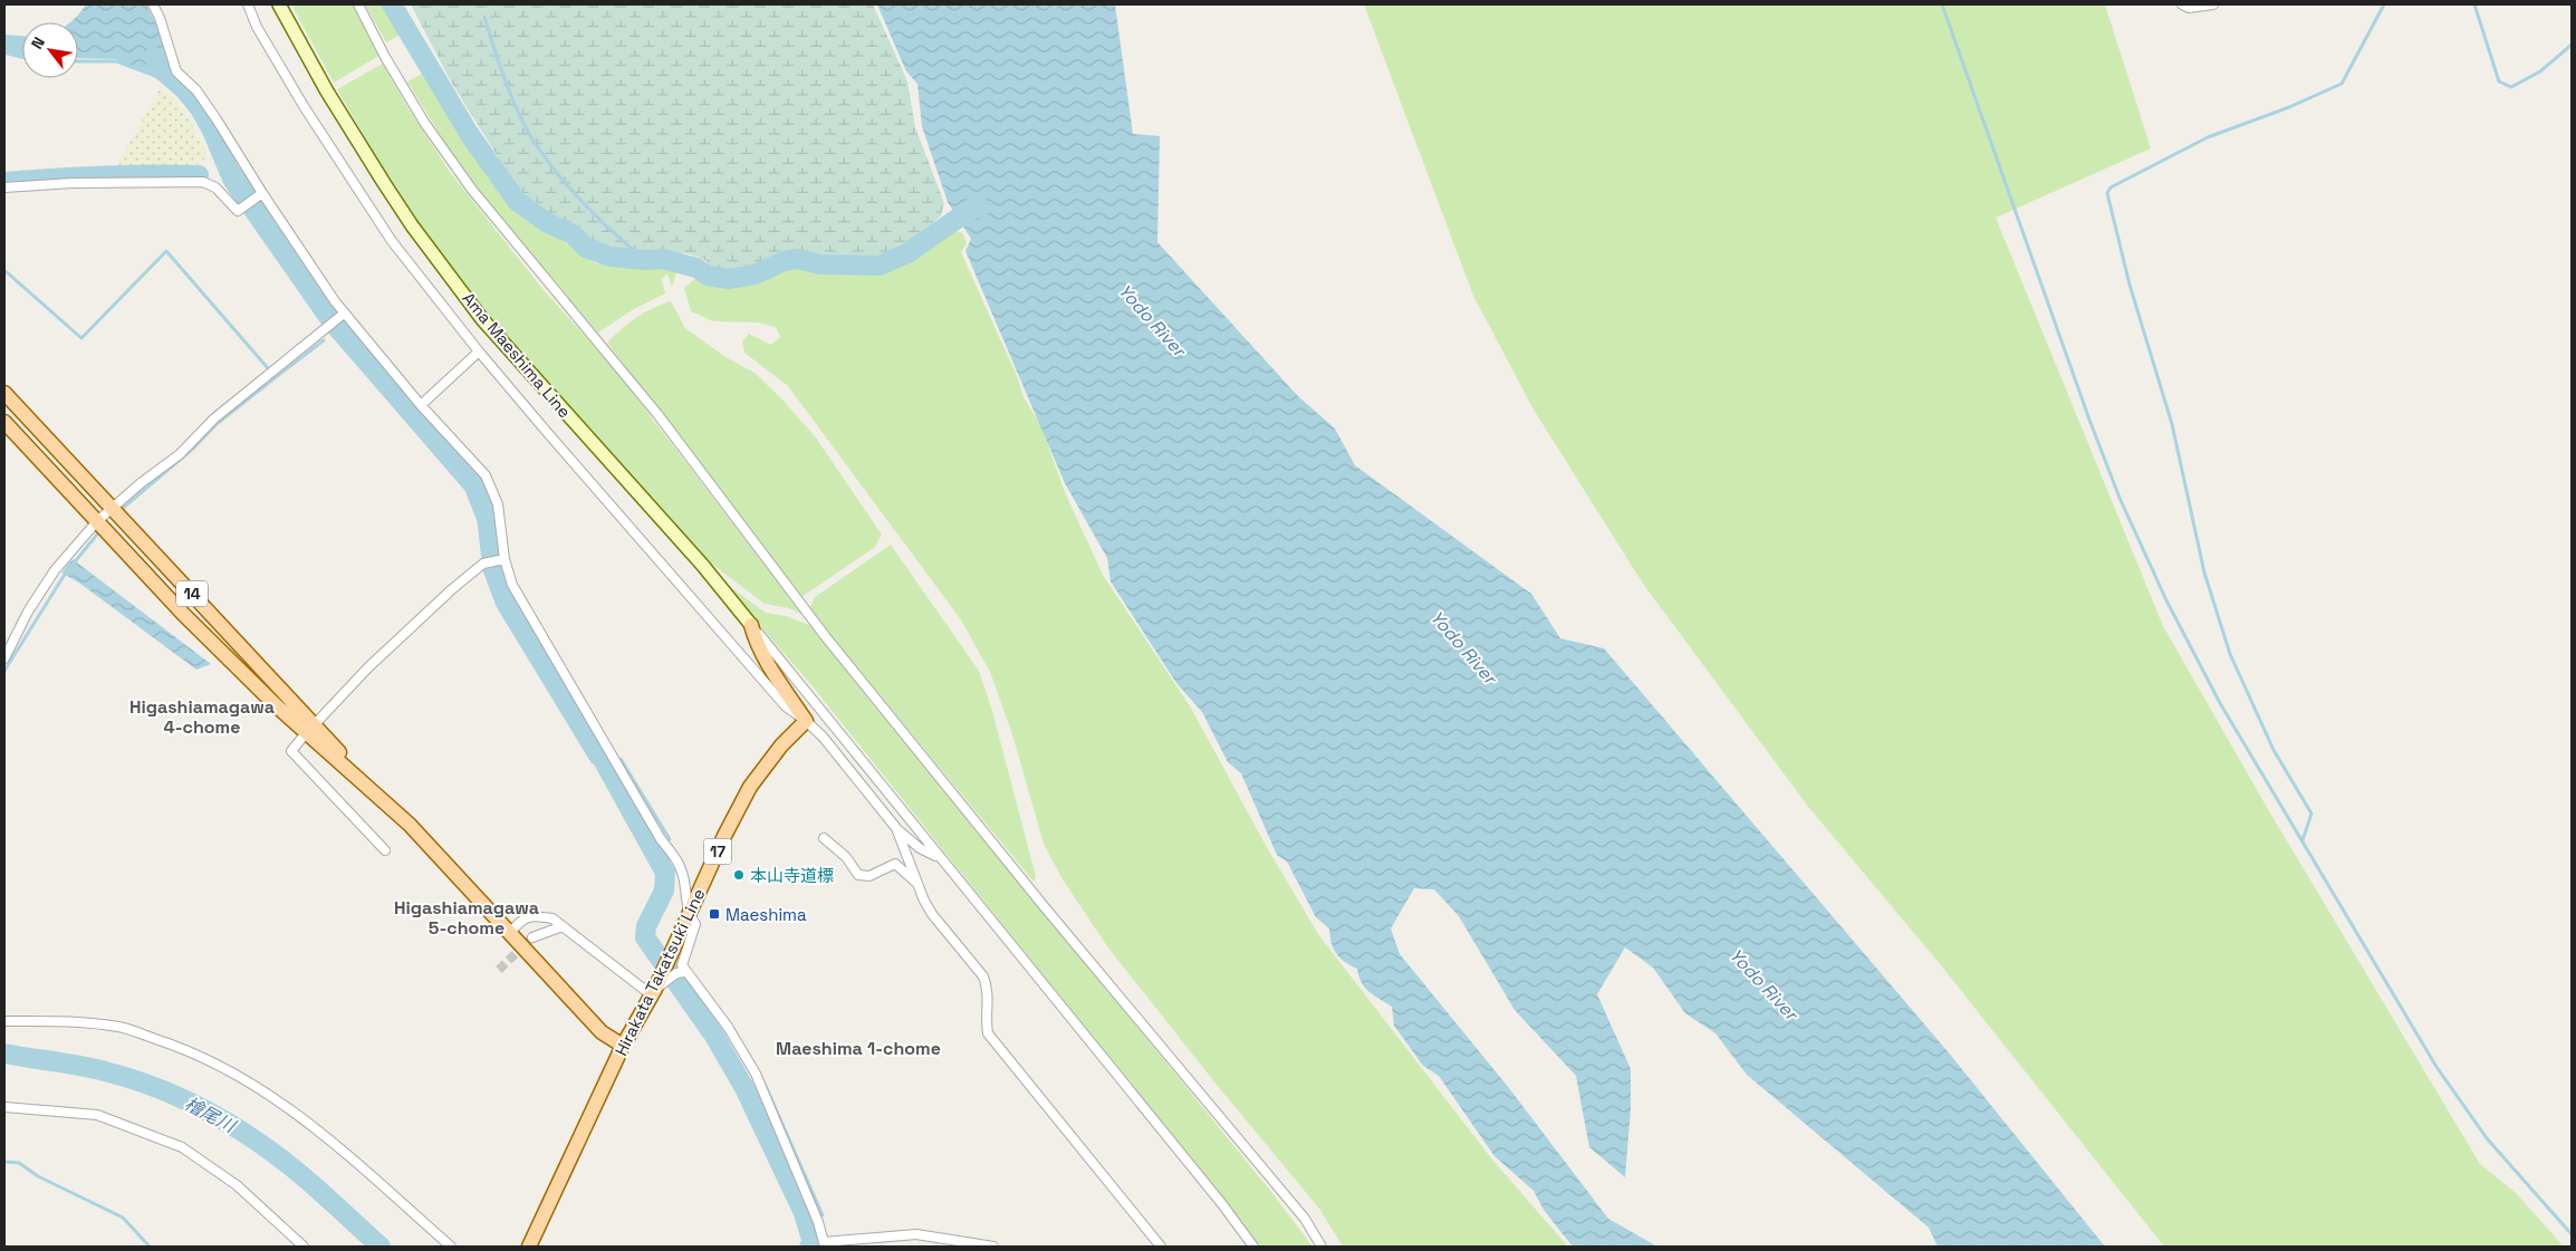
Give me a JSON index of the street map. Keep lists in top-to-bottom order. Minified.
{"streets":{"main road":["Ama Maeshima Line","14","17","Hirakata Takatsuki Line"]},"crossings":[["14","Hirakata Takatsuki Line"]],"districts":["Higashiamagawa 4-chome","Higashiamagawa 5-chome","Maeshima 1-chome"],"water":["Yodo River","檜尾川"],"places":{"other":["本山寺道標"],"transit":["Maeshima"]},"north":"top left"}
